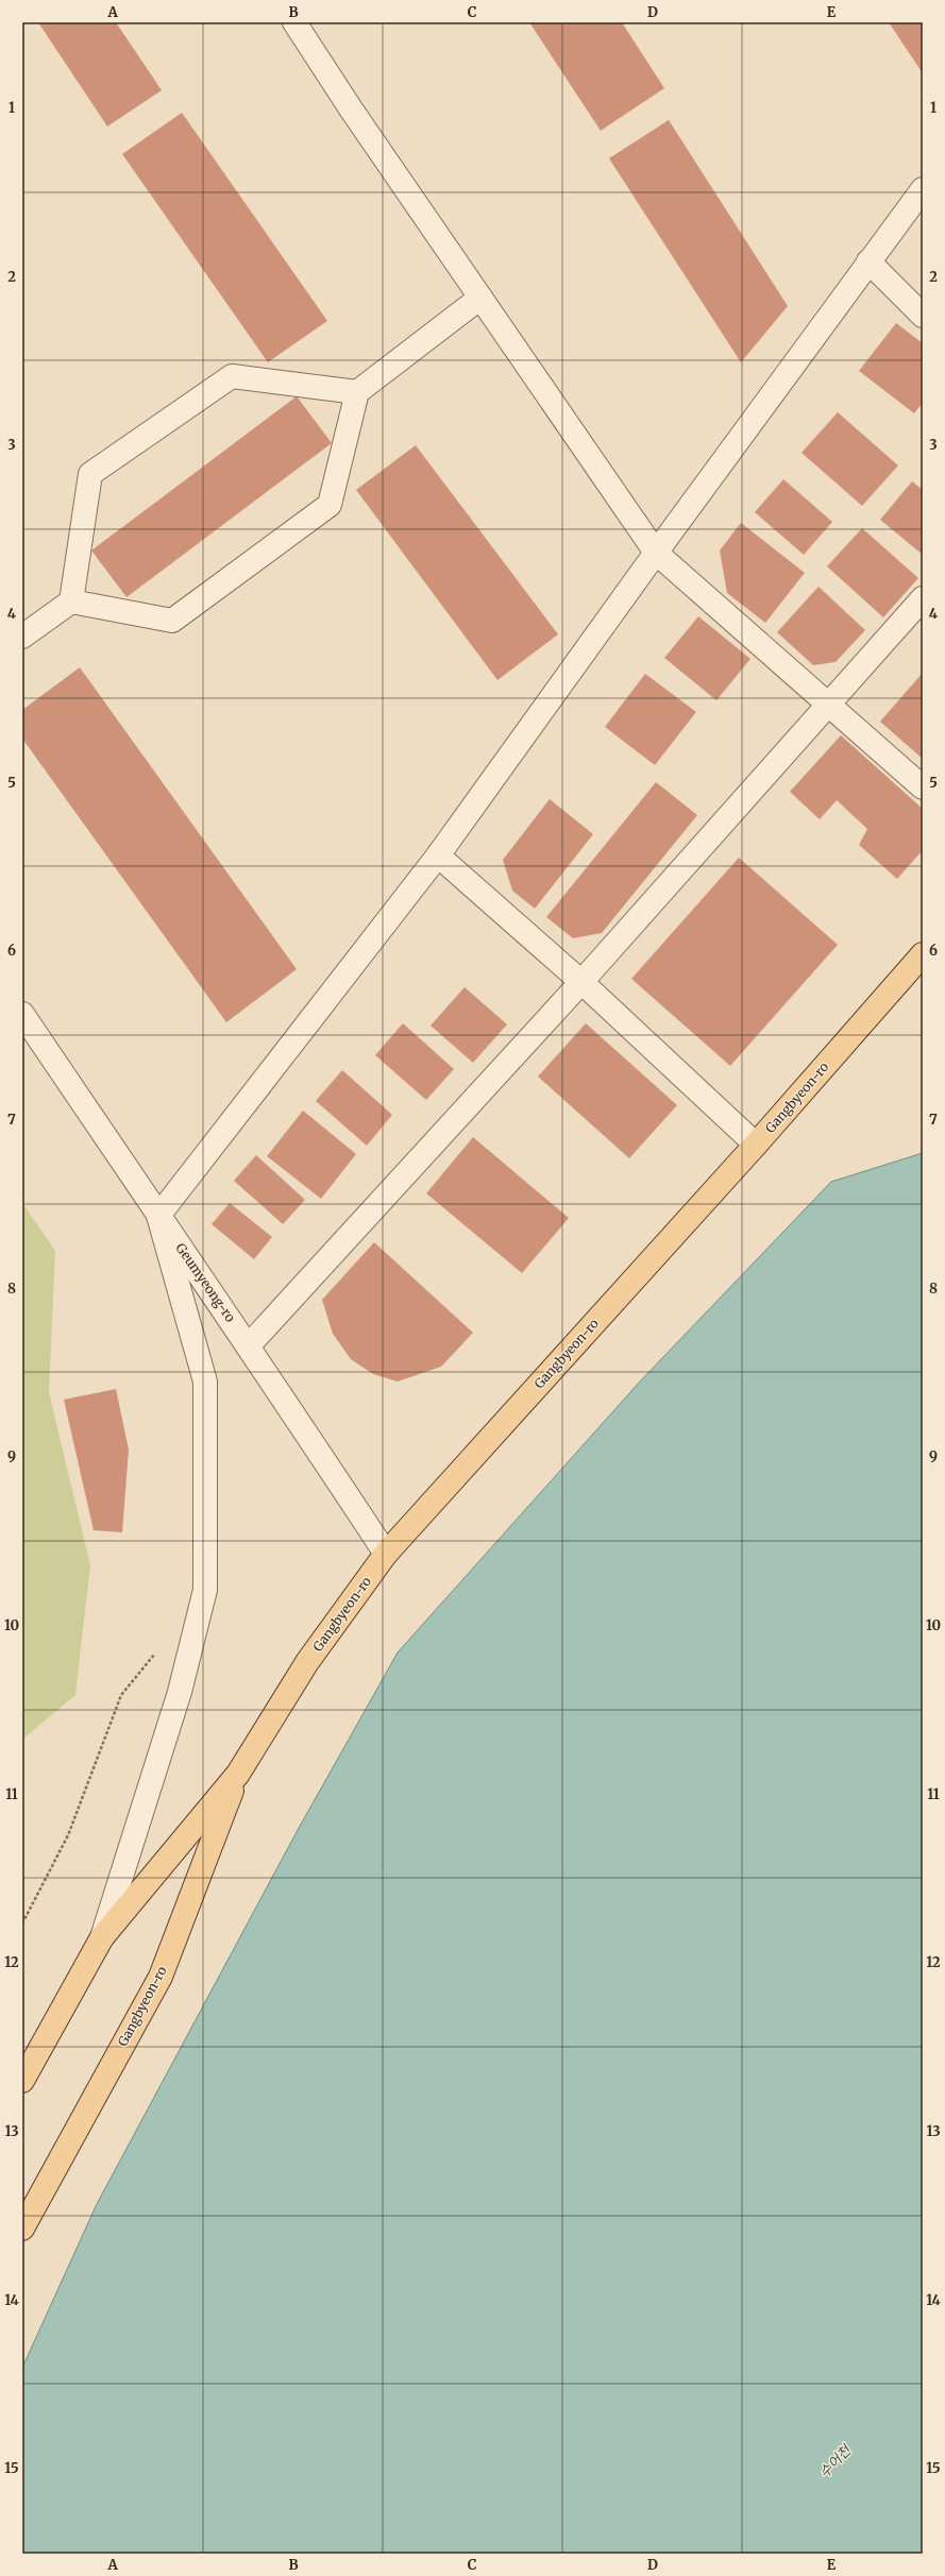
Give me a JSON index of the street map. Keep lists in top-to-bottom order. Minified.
{"streets":{"main road":["Gangbyeon-ro"],"street":["Geumyeong-ro"]},"crossings":[["Gangbyeon-ro","Geumyeong-ro"]],"water":["수어천"],"grid":{"columns":["A","B","C","D","E"],"rows":["1","2","3","4","5","6","7","8","9","10","11","12","13","14","15"]}}
